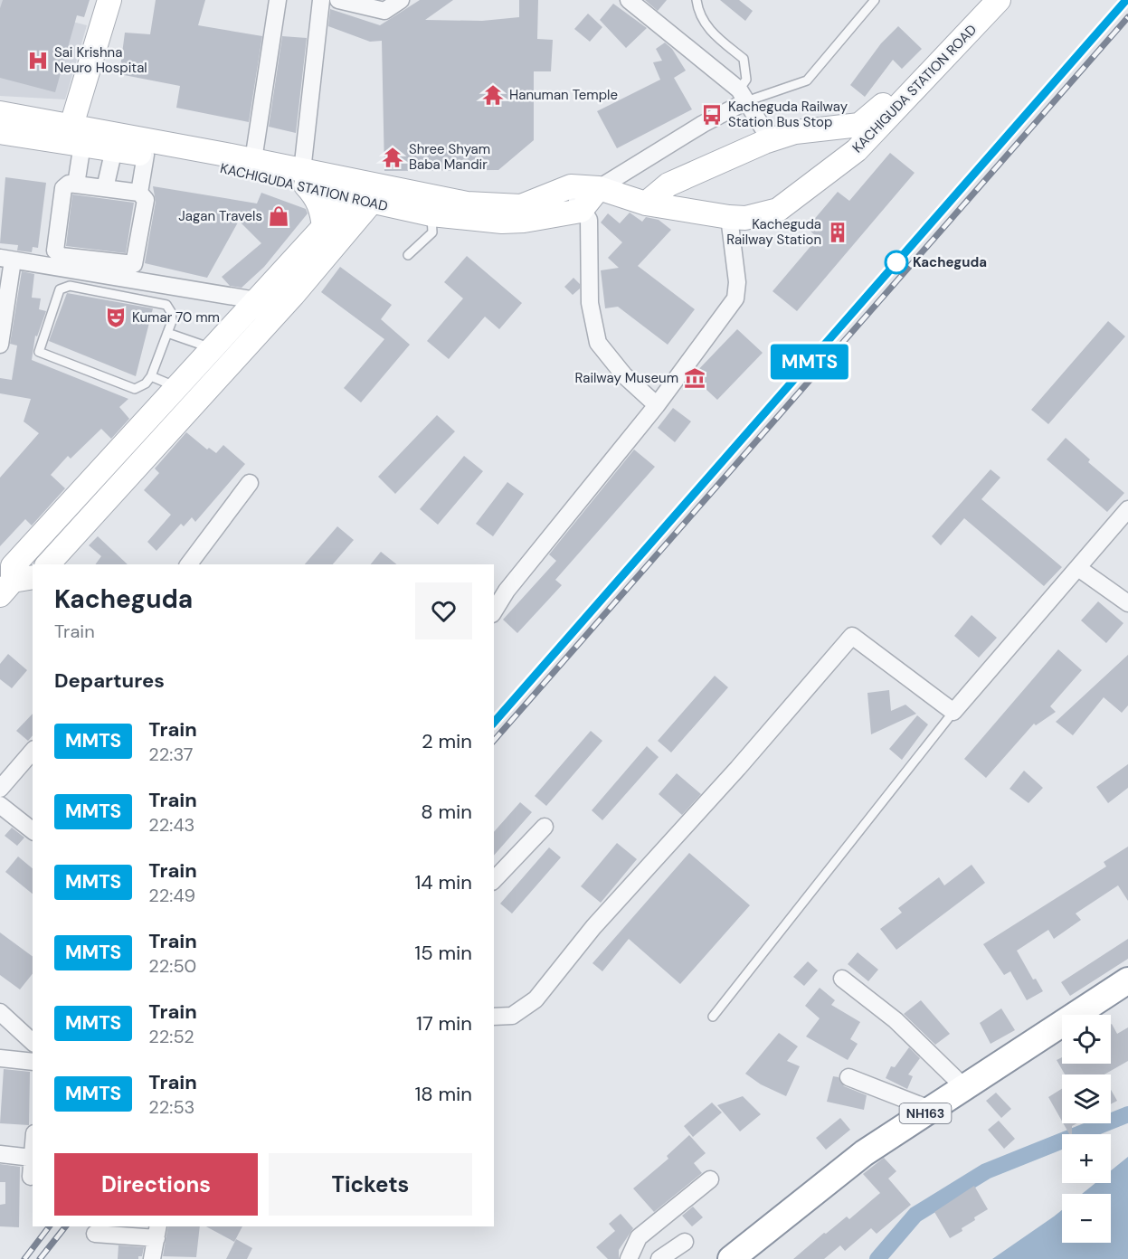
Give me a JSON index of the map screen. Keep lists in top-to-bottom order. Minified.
{"streets":{"highway":["NH163"],"main road":["KACHIGUDA STATION ROAD"]},"places":{"hospital":["Sai Krishna Neuro Hospital"],"temple":["Hanuman Temple","Shree Shyam Baba Mandir"],"bus stop":["Kacheguda Railway Station Bus Stop"],"shop":["Jagan Travels"],"building":["Kacheguda Railway Station"],"other":["Kacheguda"],"theatre":["Kumar 70 mm"],"museum":["Railway Museum"]},"page":{"on_map":"MMTS","heading":[["Kacheguda","Train"],"Departures"],"list":[{"mark":"MMTS","name":"Train","note":"22:37","value":"2 min"},{"mark":"MMTS","name":"Train","note":"22:43","value":"8 min"},{"mark":"MMTS","name":"Train","note":"22:49","value":"14 min"},{"mark":"MMTS","name":"Train","note":"22:50","value":"15 min"},{"mark":"MMTS","name":"Train","note":"22:52","value":"17 min"},{"mark":"MMTS","name":"Train","note":"22:53","value":"18 min"}],"map_buttons":["+","−"],"buttons":["Directions","Tickets"]}}
